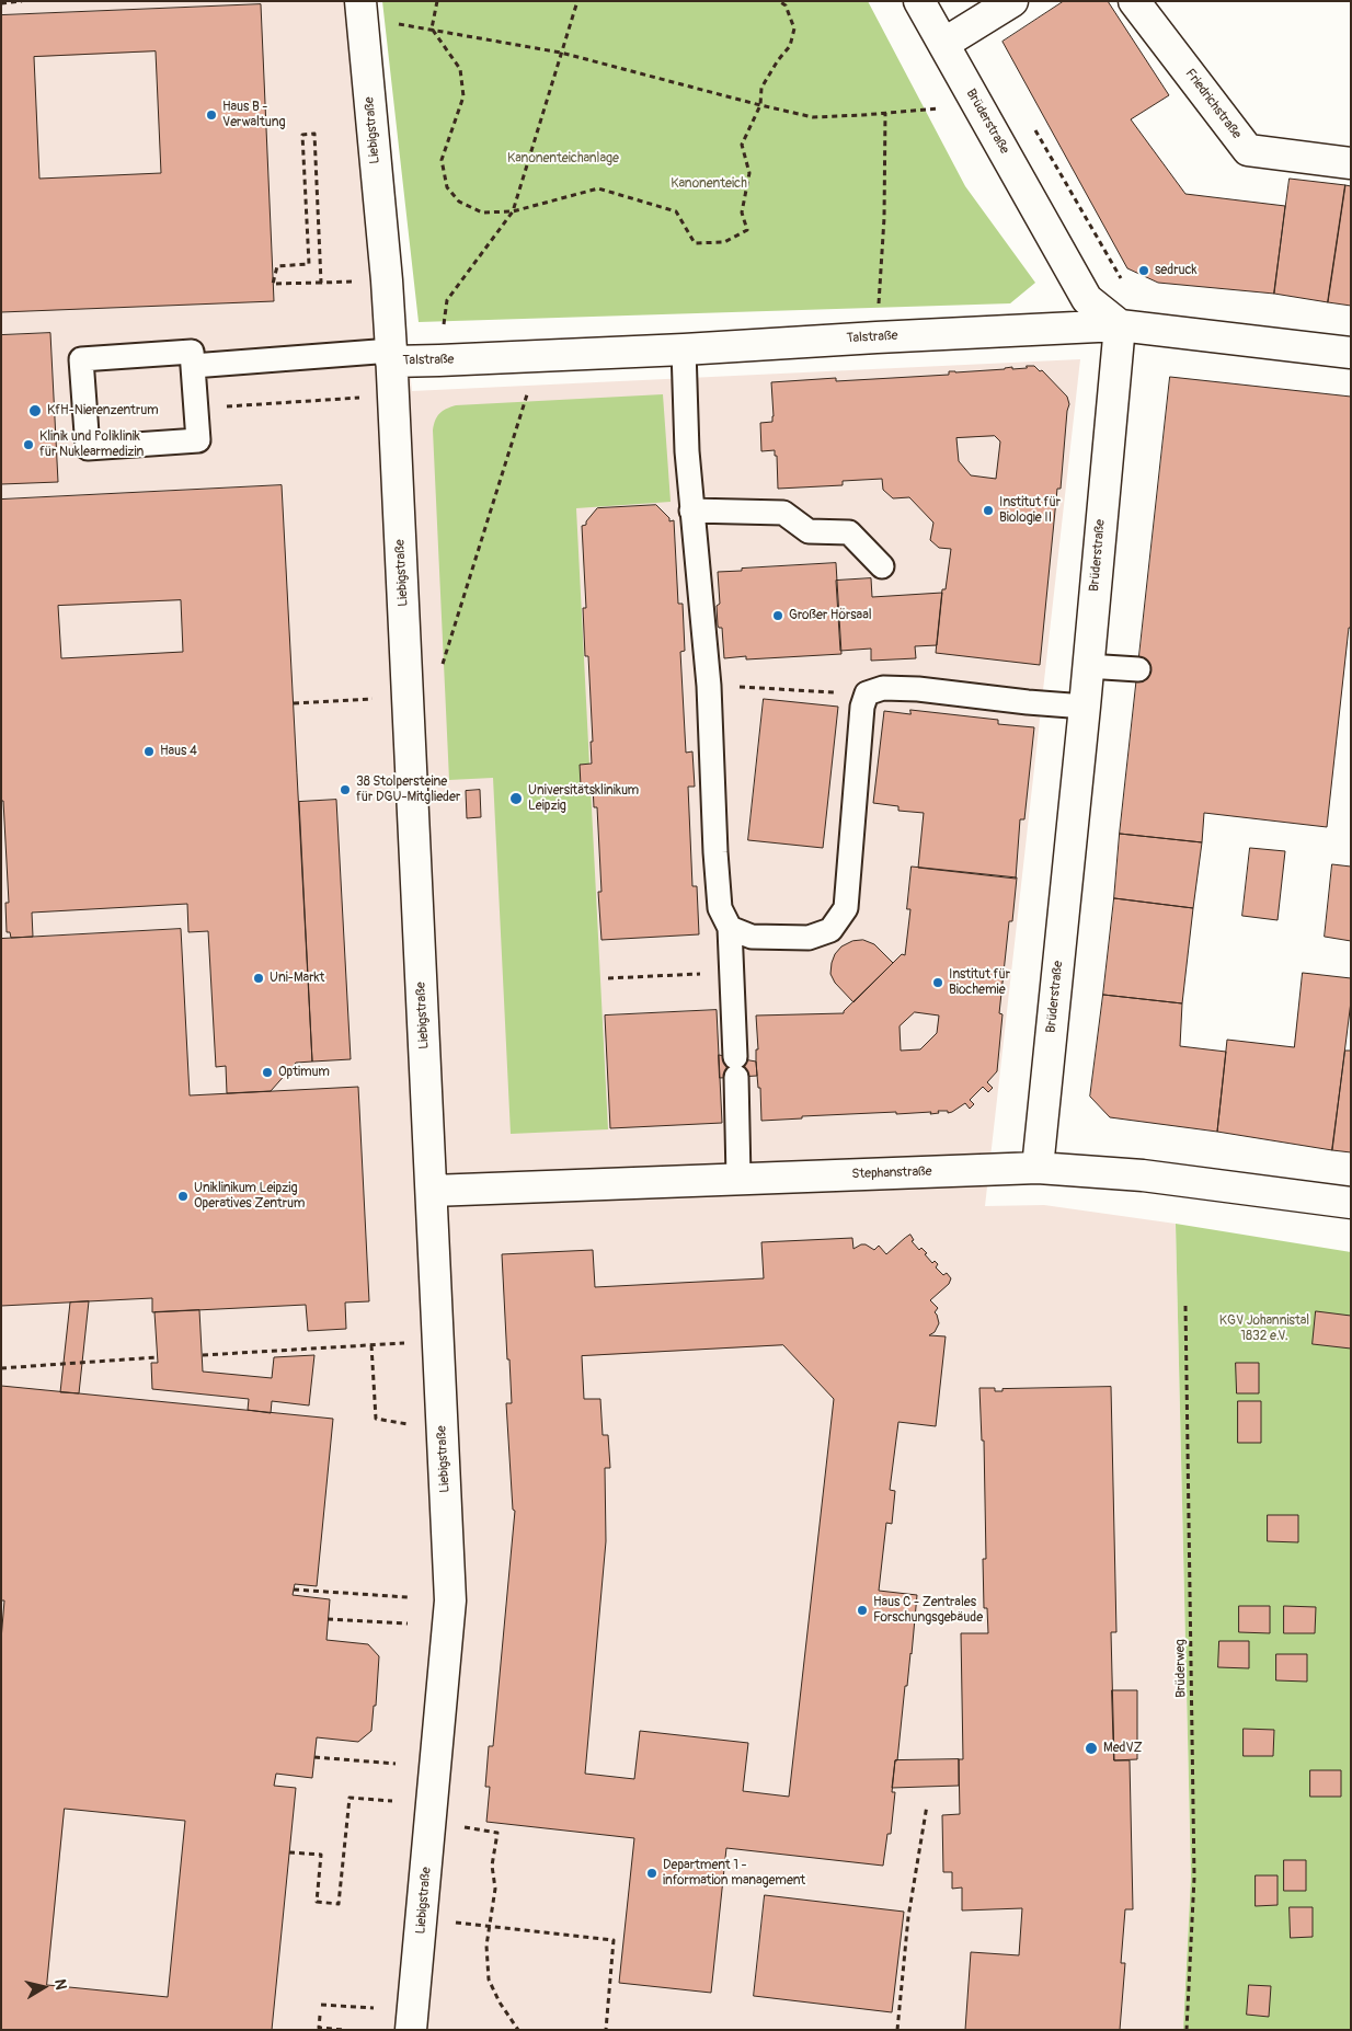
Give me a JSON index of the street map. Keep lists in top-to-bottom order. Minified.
{"streets":{"street":["Friedrichstraße","Brüderstraße","Liebigstraße","Talstraße","Stephanstraße"],"path":["Brüderweg"]},"crossings":[["Brüderstraße","Talstraße"],["Brüderstraße","Stephanstraße"],["Liebigstraße","Talstraße"],["Liebigstraße","Stephanstraße"]],"parks":["Kanonenteichanlage","Kanonenteich","KGV Johannistal 1832 e.V."],"places":["Haus B - Verwaltung","sedruck","KfH-Nierenzentrum","Klinik und Poliklinik für Nuklearmedizin","Institut für Biologie II","Großer Hörsaal","Haus 4","38 Stolpersteine für DGU-Mitglieder","Universitätsklinikum Leipzig","Uni-Markt","Institut für Biochemie","Optimum","Uniklinikum Leipzig Operatives Zentrum","Haus C - Zentrales Forschungsgebäude","MedVZ","Department 1 - information management"],"north":"right"}
